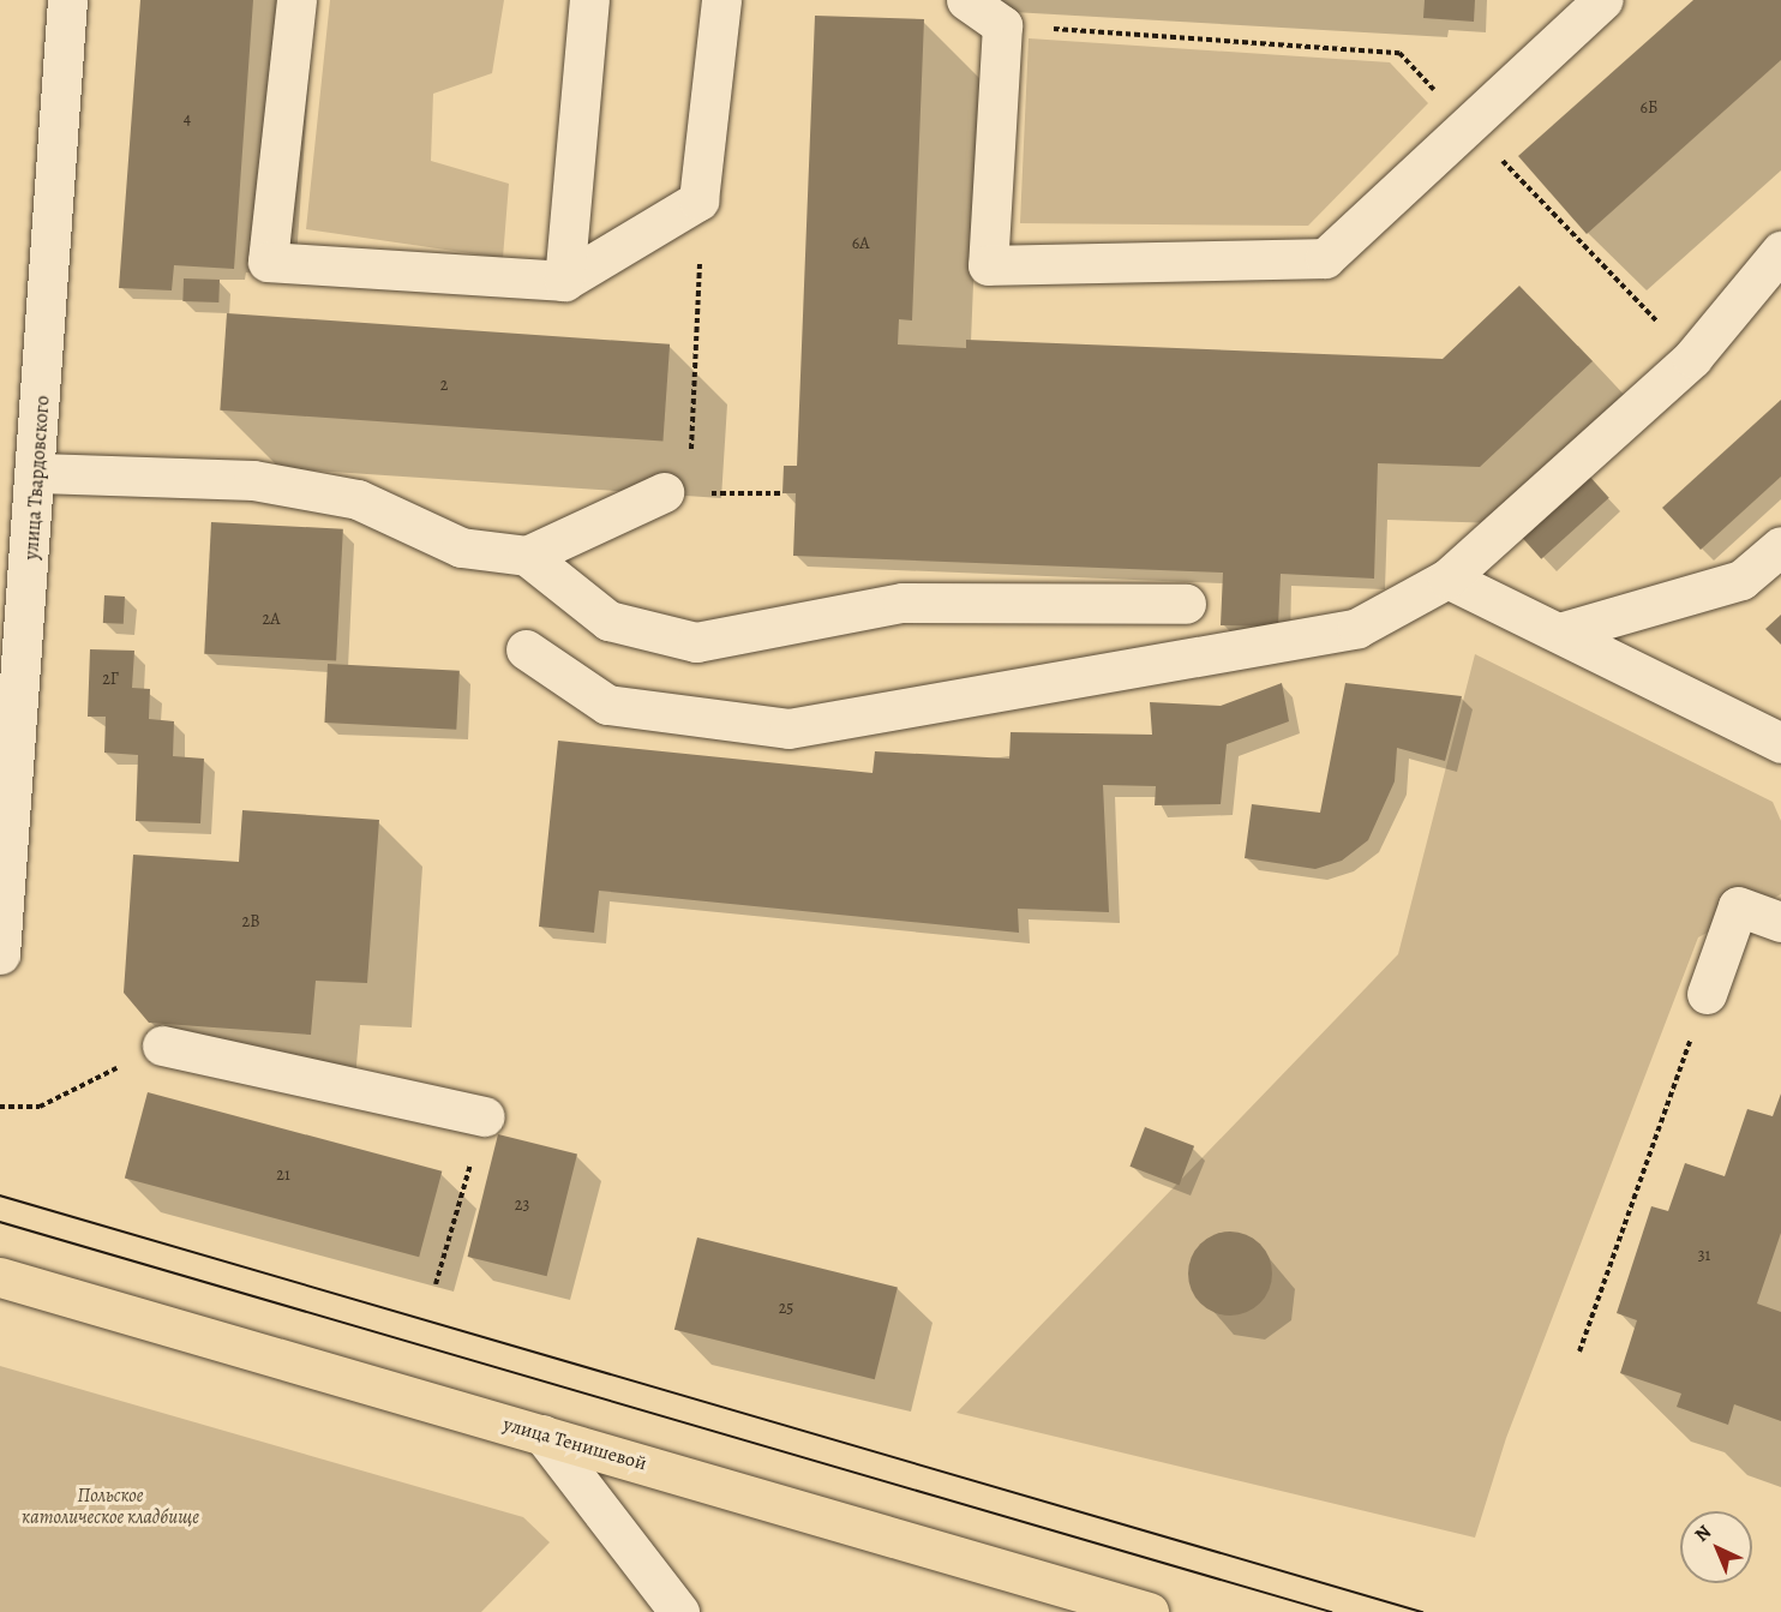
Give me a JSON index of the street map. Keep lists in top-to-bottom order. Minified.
{"streets":{"main road":["улица Тенишевой"],"street":["улица Твардовского"]},"parks":["Польское католическое кладбище"],"house_numbers":["6Б","4","6А","2","2А","2Г","2В","21","23","31","25"],"north":"top left"}
